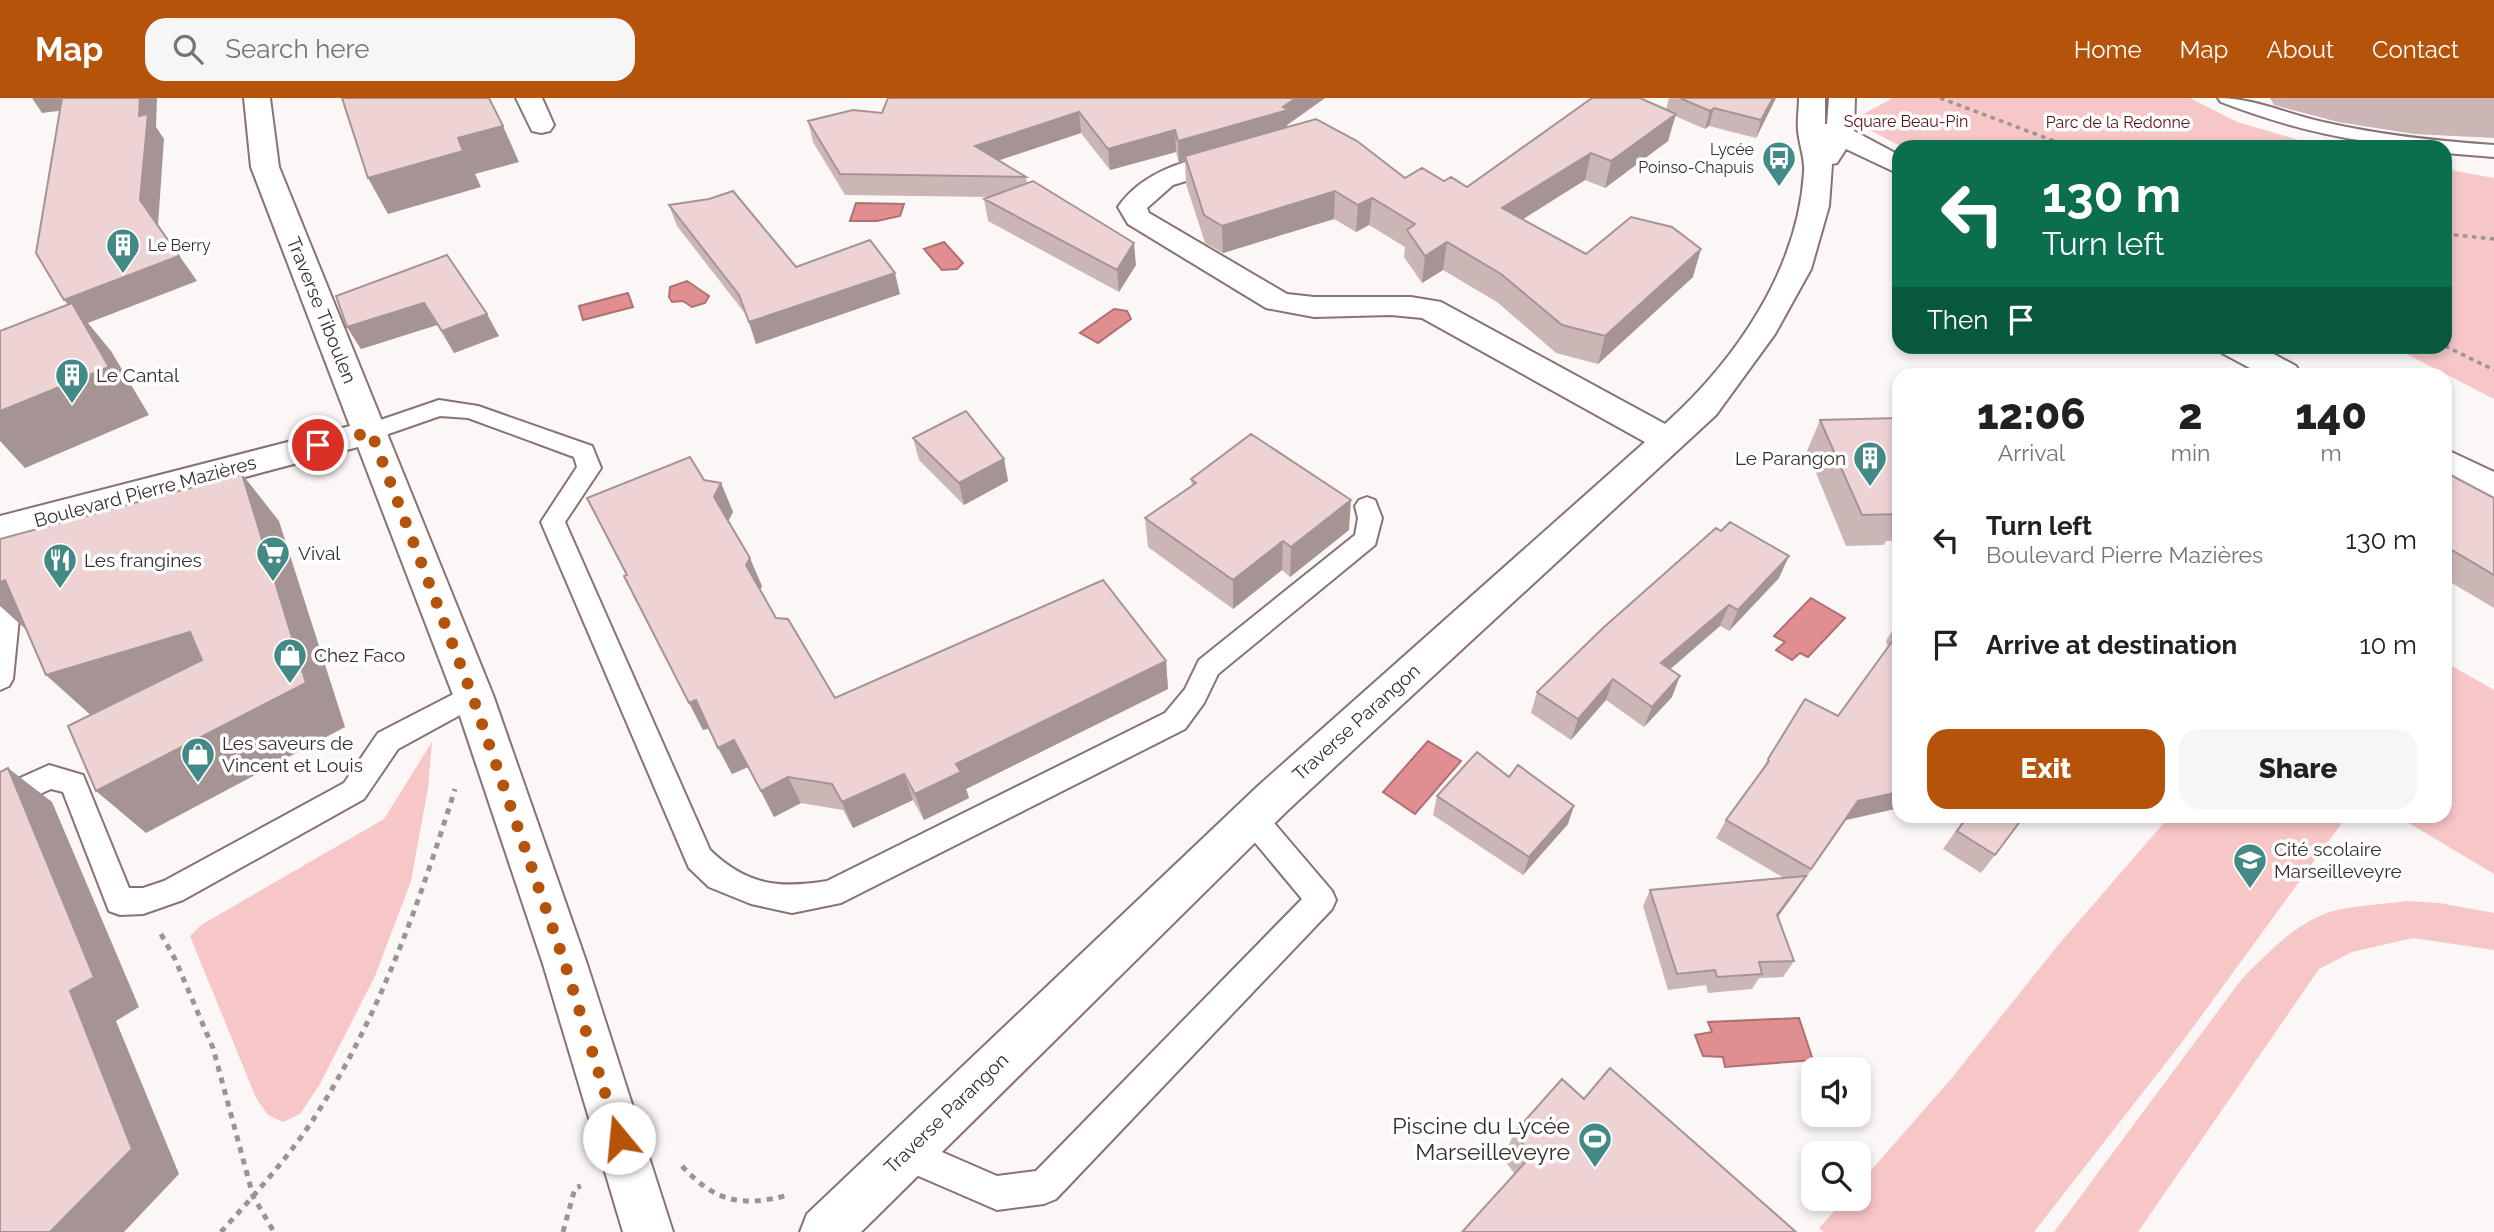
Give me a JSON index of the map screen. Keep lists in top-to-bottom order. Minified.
{"streets":{"street":["Traverse Tiboulen","Boulevard Pierre Mazières","Traverse Parangon"]},"crossings":[["Traverse Tiboulen","Boulevard Pierre Mazières"]],"parks":["Square Beau-Pin","Parc de la Redonne"],"places":{"bus stop":["Lycée Poinso-Chapuis"],"building":["Le Berry","Le Cantal","Le Parangon"],"supermarket":["Vival"],"restaurant":["Les frangines"],"shop":["Chez Faco","Les saveurs de Vincent et Louis"],"school or university":["Cité scolaire Marseilleveyre"],"sports":["Piscine du Lycée Marseilleveyre"]},"page":{"header":"Map","search":"Search here","nav":["Home","Map","About","Contact"],"turn":["130 m","Turn left"],"then":"Then","eta":["12:06","Arrival","2","min","140","m"],"list":[{"name":"Turn left","note":"Boulevard Pierre Mazières","value":"130 m"},{"name":"Arrive at destination","value":"10 m"}],"buttons":["Exit","Share"]}}
